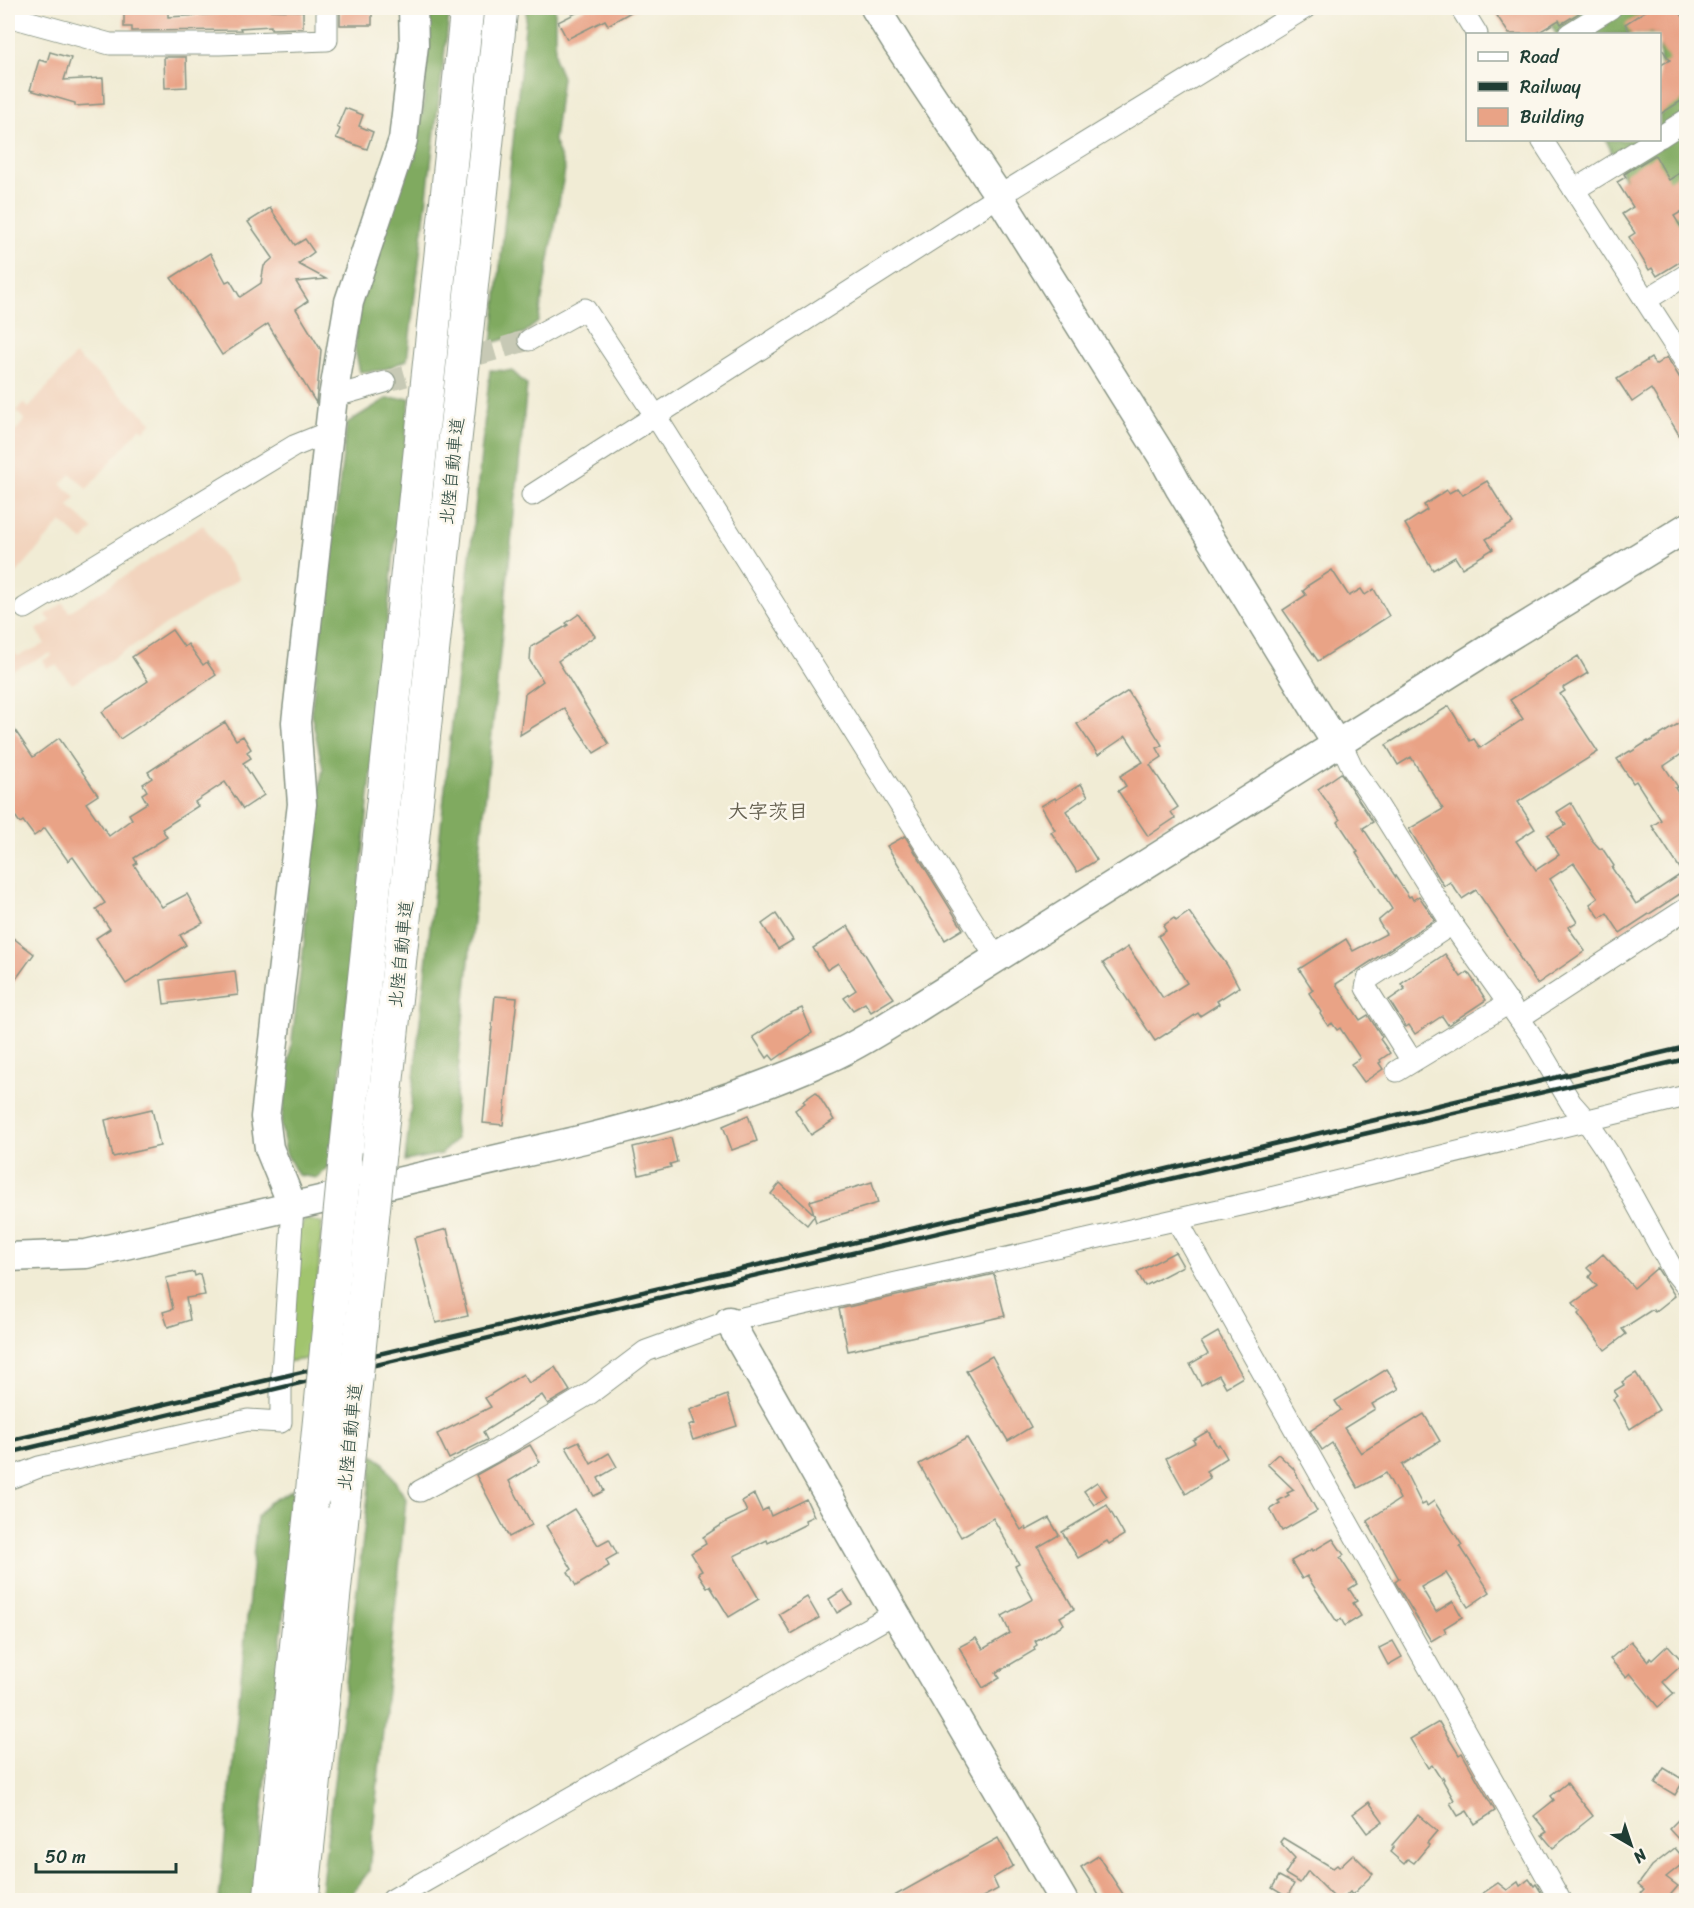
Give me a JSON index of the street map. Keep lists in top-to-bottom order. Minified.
{"streets":{"highway":["北陸自動車道"]},"districts":["大字茨目"],"legend":["Road","Railway","Building"],"scale_bar":"50 m","north":"bottom right"}
